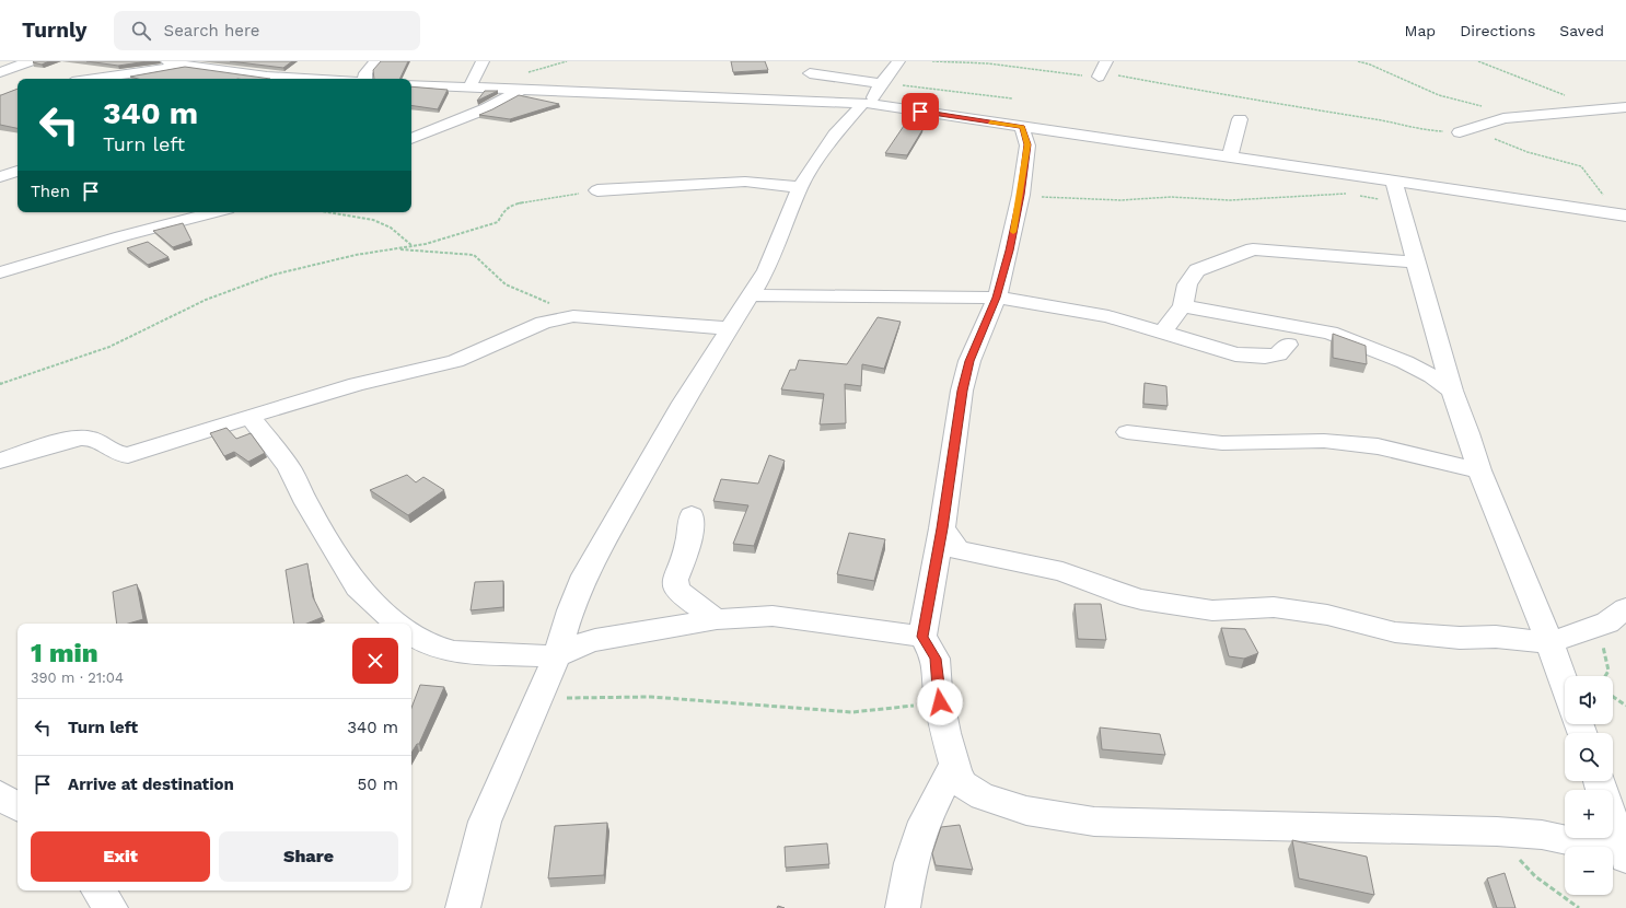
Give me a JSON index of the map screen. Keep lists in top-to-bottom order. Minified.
{"page":{"header":"Turnly","search":"Search here","nav":["Map","Directions","Saved"],"turn":["340 m","Turn left"],"then":"Then","heading":["1 min","390 m · 21:04"],"map_buttons":["+","−"],"list":[{"name":"Turn left","value":"340 m"},{"name":"Arrive at destination","value":"50 m"}],"buttons":["Exit","Share"]}}
